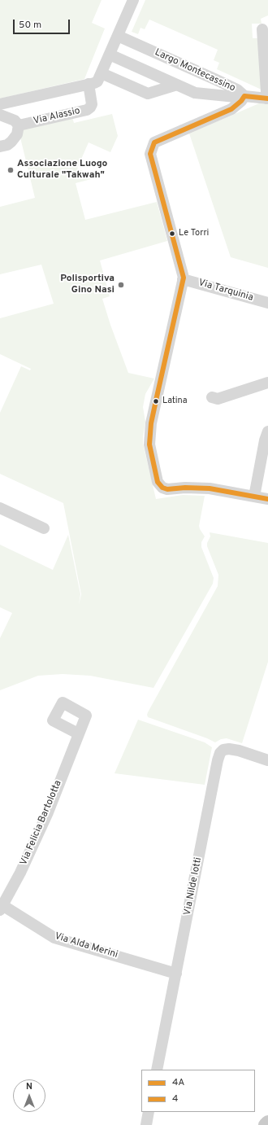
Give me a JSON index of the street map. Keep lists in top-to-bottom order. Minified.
{"streets":{"street":["Largo Montecassino","Via Alassio","Via Tarquinia","Via Felicia Bartolotta","Via Nilde Iotti","Via Alda Merini"]},"crossings":[["Via Felicia Bartolotta","Via Alda Merini"],["Via Nilde Iotti","Via Alda Merini"]],"places":["Associazione Luogo Culturale \"Takwah\"","Le Torri","Polisportiva Gino Nasi","Latina"],"lines":["transit line 4A","transit line 4"],"legend":["4A","4"],"scale_bar":"50 m","north":"top"}
